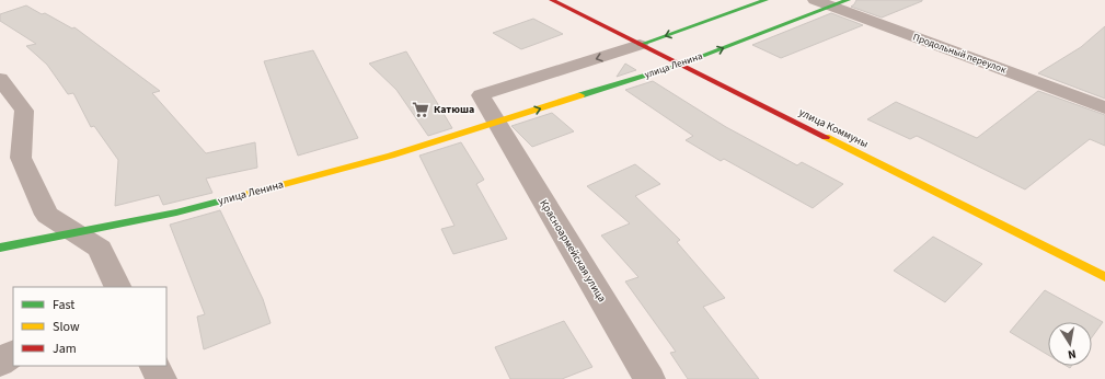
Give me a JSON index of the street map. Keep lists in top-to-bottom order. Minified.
{"streets":{"street":["Продольный переулок","улица Ленина","улица Коммуны","Красноармейская улица"]},"crossings":[["Продольный переулок","улица Ленина"],["улица Ленина","улица Коммуны"],["улица Ленина","Красноармейская улица"]],"places":{"supermarket":["Катюша"]},"legend":["Fast","Slow","Jam"],"north":"bottom"}
